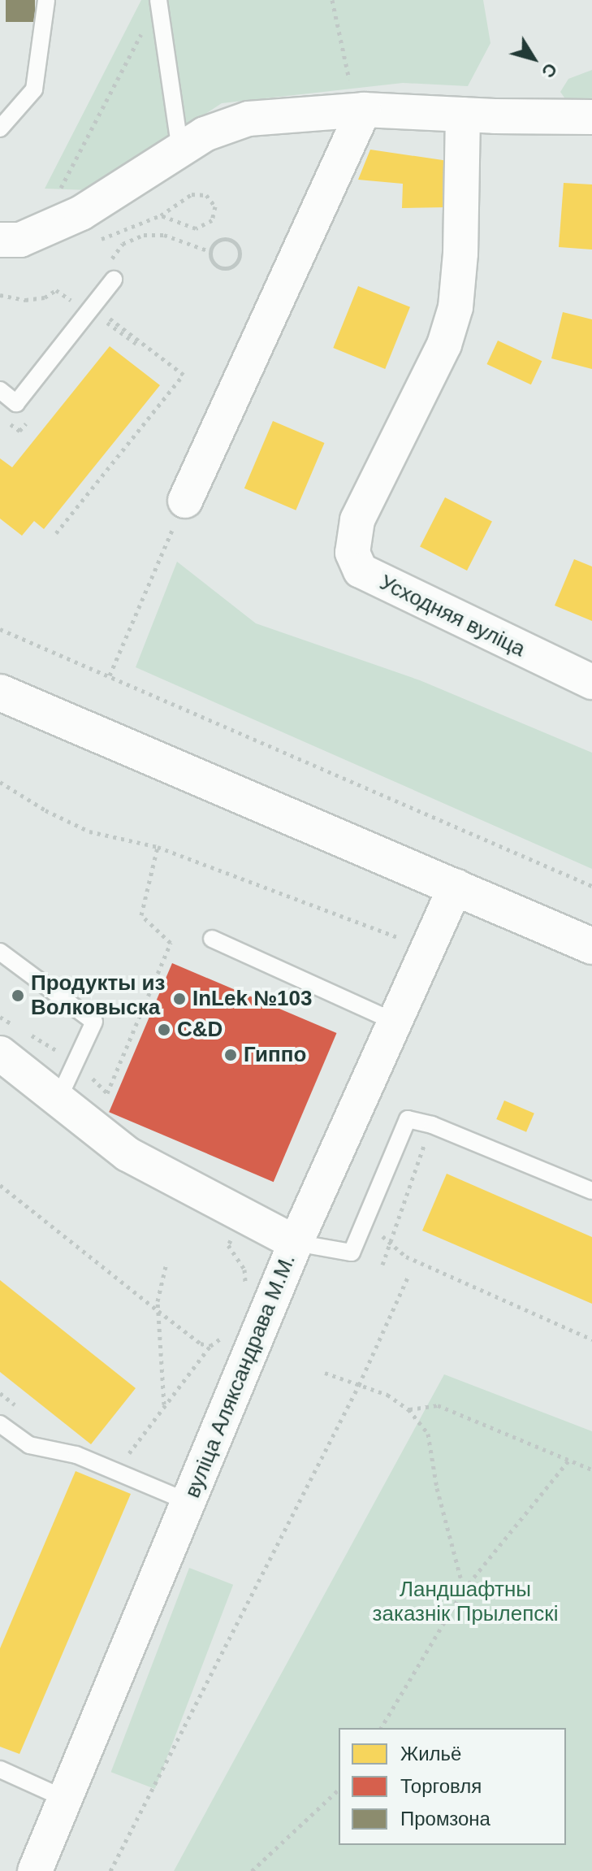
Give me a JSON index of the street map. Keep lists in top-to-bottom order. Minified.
{"streets":{"street":["Усходняя вуліца","вуліца Аляксандрава М.М."]},"parks":["Ландшафтны заказнік Прылепскі"],"places":["Продукты из Волковыска","InLek №103","C&D","Гиппо"],"legend":["Жильё","Торговля","Промзона"],"north":"bottom right"}
